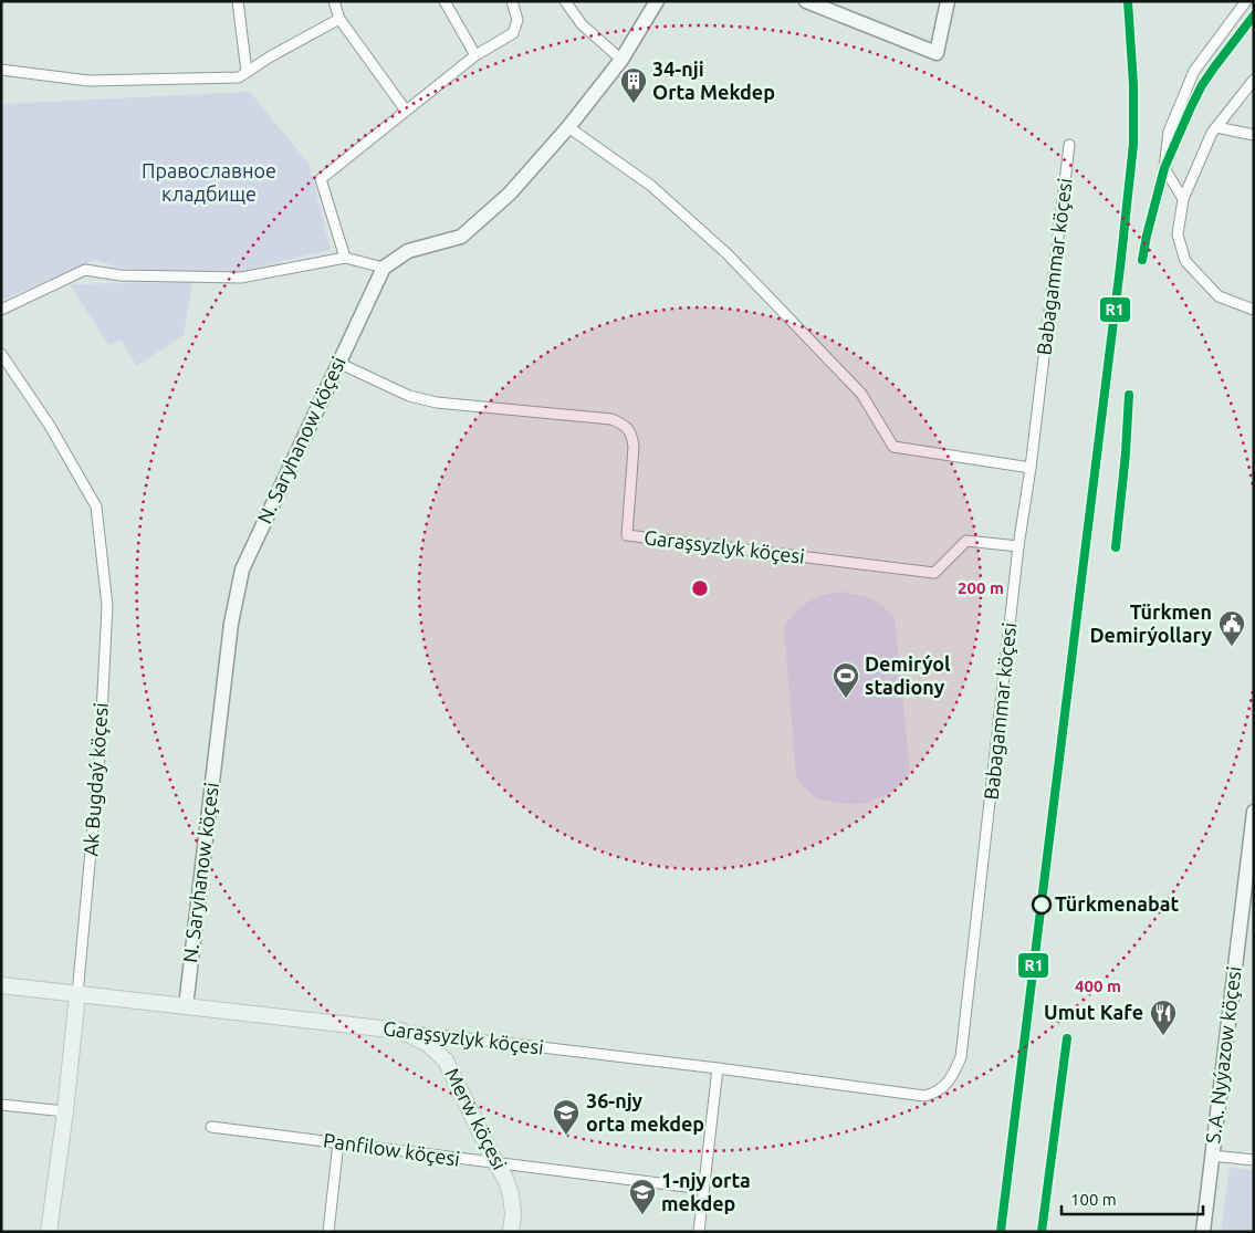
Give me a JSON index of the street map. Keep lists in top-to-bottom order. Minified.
{"streets":{"main road":["N. Saryhanow köçesi","Garaşsyzlyk köçesi","Ak Bugdaý köçesi","S.A. Nyýazow köçesi","Merw köçesi"],"street":["Babagammar köçesi","Panfilow köçesi"]},"crossings":[["Babagammar köçesi","Garaşsyzlyk köçesi"],["N. Saryhanow köçesi","Garaşsyzlyk köçesi"],["Garaşsyzlyk köçesi","Ak Bugdaý köçesi"],["Garaşsyzlyk köçesi","Merw köçesi"],["Merw köçesi","Panfilow köçesi"]],"parks":["Православное кладбище"],"places":{"building":["34-nji Orta Mekdep"],"public building":["Türkmen Demirýollary"],"sports":["Demirýol stadiony"],"other":["Türkmenabat"],"restaurant":["Umut Kafe"],"school or university":["36-njy orta mekdep","1-njy orta mekdep"]},"lines":["transit line R1"],"scale_bar":"100 m","rings":["200 m","400 m"]}
